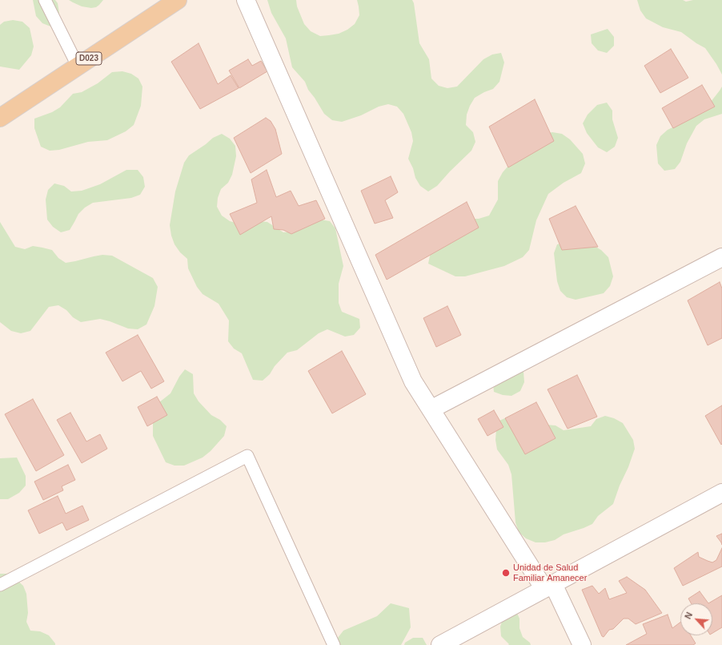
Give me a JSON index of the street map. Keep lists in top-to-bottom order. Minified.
{"streets":{"main road":["D023"]},"places":["Unidad de Salud Familiar Amanecer"],"north":"top left"}
